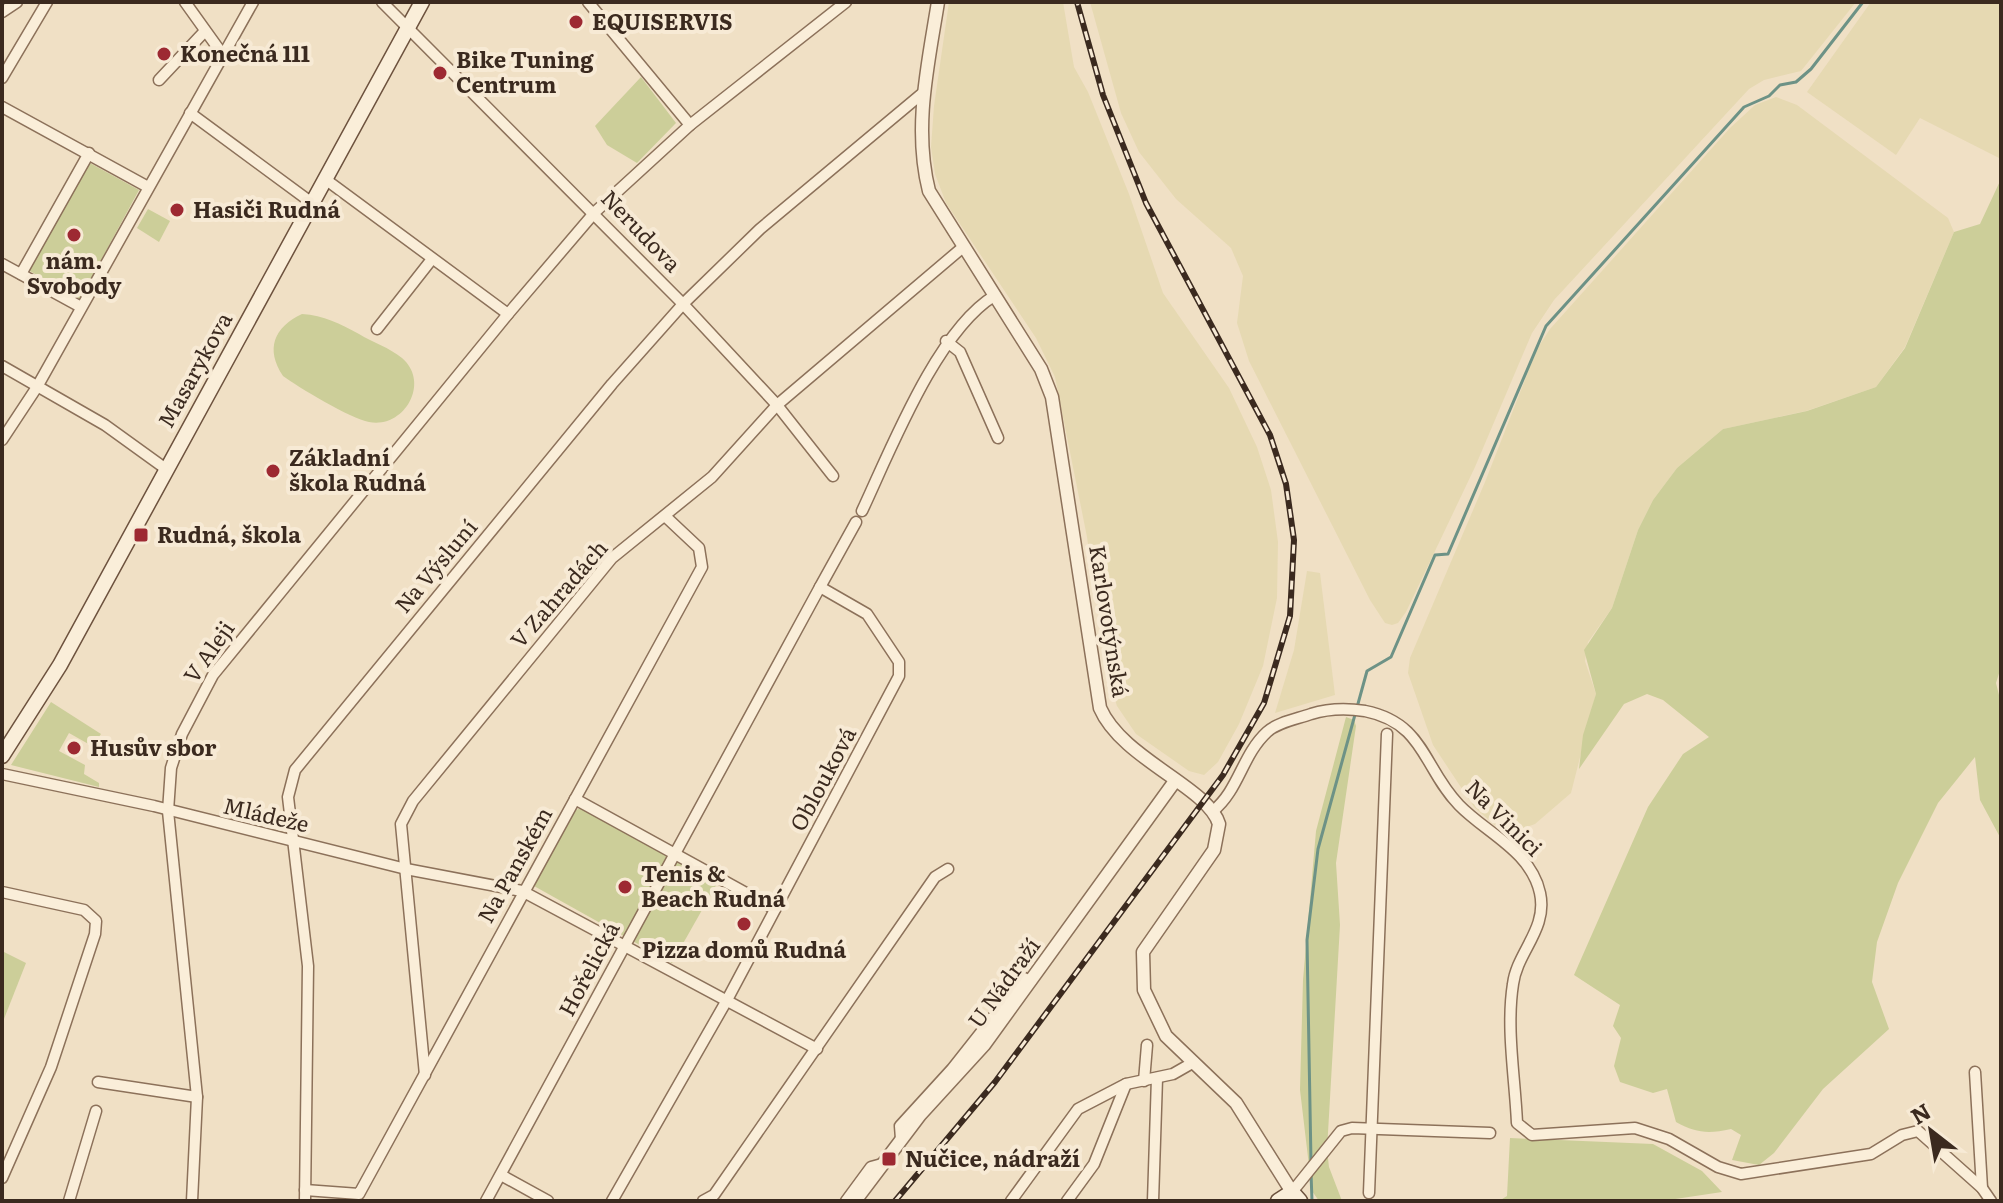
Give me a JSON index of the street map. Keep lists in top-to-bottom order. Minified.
{"streets":{"main road":["Masarykova"],"street":["Nerudova","Na Výsluní","V Zahradách","Karlovotýnská","V Aleji","Oblouková","Mládeže","Na Vinici","Na Panském","Hořelická","U Nádraží"]},"crossings":[["Nerudova","Masarykova"],["Nerudova","Na Výsluní"],["Nerudova","V Zahradách"],["Nerudova","V Aleji"],["Na Výsluní","Karlovotýnská"],["Na Výsluní","Mládeže"],["Na Výsluní","Na Panském"],["V Zahradách","Karlovotýnská"],["V Zahradách","Mládeže"],["V Zahradách","Na Panském"],["Karlovotýnská","Na Vinici"],["Karlovotýnská","U Nádraží"],["V Aleji","Mládeže"],["Oblouková","Mládeže"],["Oblouková","Hořelická"],["Mládeže","Na Panském"],["Mládeže","Hořelická"]],"places":{"other":["EQUISERVIS","Konečná 111","Bike Tuning Centrum","Hasiči Rudná","nám. Svobody","Základní škola Rudná","Husův sbor","Tenis & Beach Rudná","Pizza domů Rudná"],"transit":["Rudná, škola","Nučice, nádraží"]},"north":"top left"}
